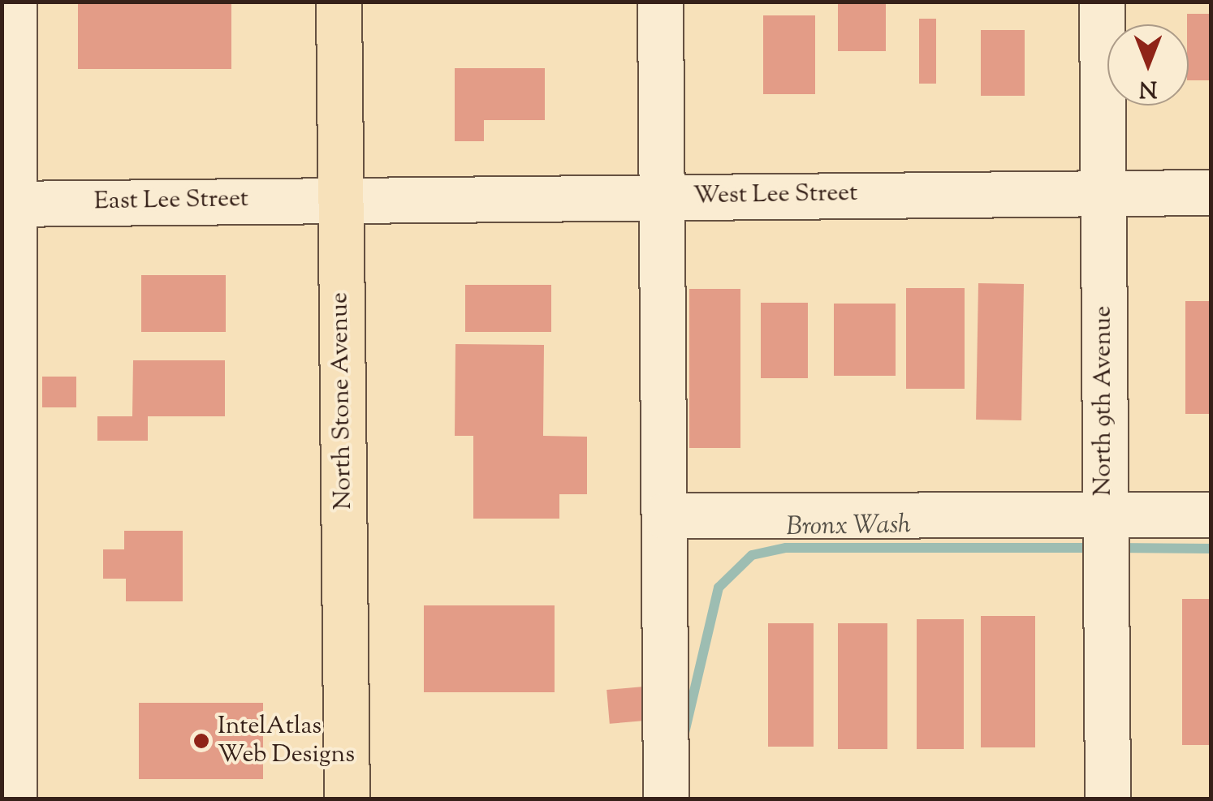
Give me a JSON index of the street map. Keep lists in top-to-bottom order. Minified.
{"streets":{"main road":["North Stone Avenue"],"street":["West Lee Street","East Lee Street","North 9th Avenue"]},"crossings":[["West Lee Street","East Lee Street"],["West Lee Street","North Stone Avenue"],["West Lee Street","North 9th Avenue"],["East Lee Street","North Stone Avenue"]],"water":["Bronx Wash"],"places":["IntelAtlas Web Designs"],"north":"bottom"}
